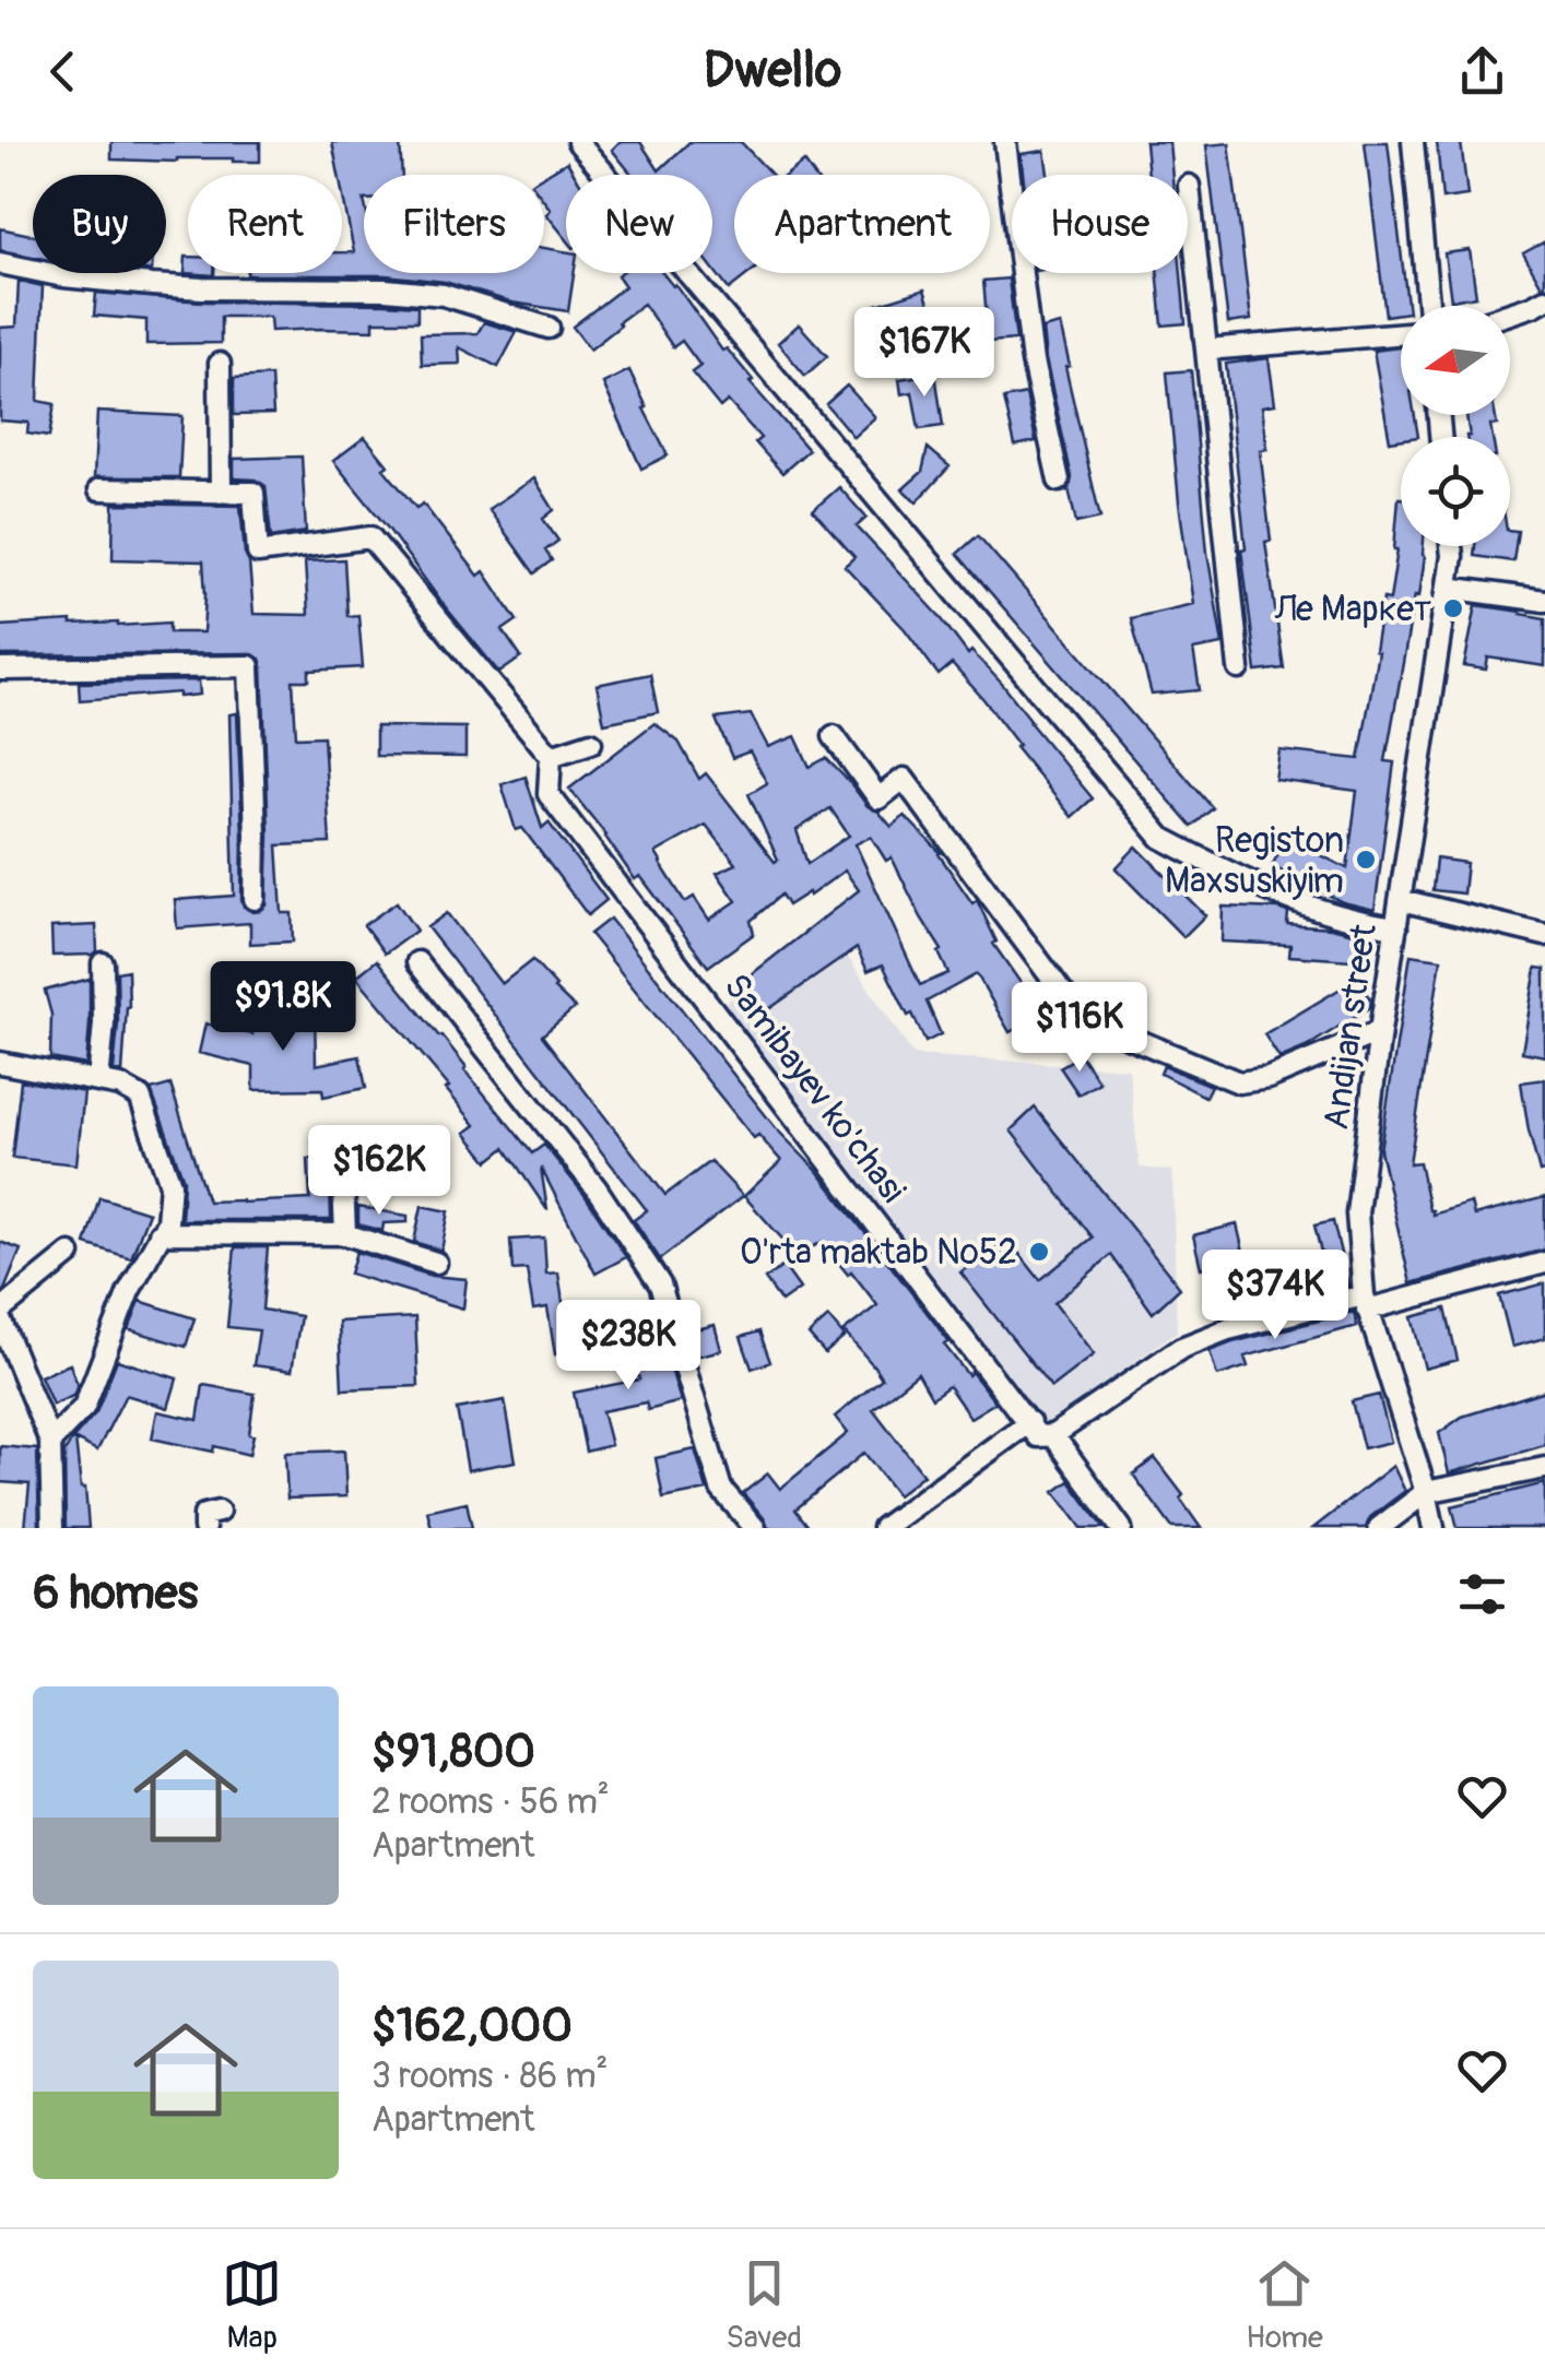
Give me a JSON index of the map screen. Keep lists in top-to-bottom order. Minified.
{"streets":{"street":["Andijan street","Samibayev ko'chasi"]},"places":["Ле Маркет","Registon Maxsuskiyim","O'rta maktab №52"],"north":"left","page":{"header":"Dwello","chip":["Buy","Rent","Filters","New","Apartment","House"],"price":["$167K","$91.8K","$116K","$162K","$374K","$238K"],"heading":"6 homes","list":[{"name":"$91,800","note":"2 rooms · 56 m² · Apartment"},{"name":"$162,000","note":"3 rooms · 86 m² · Apartment"}],"tabs":["Map","Saved","Home"]}}
